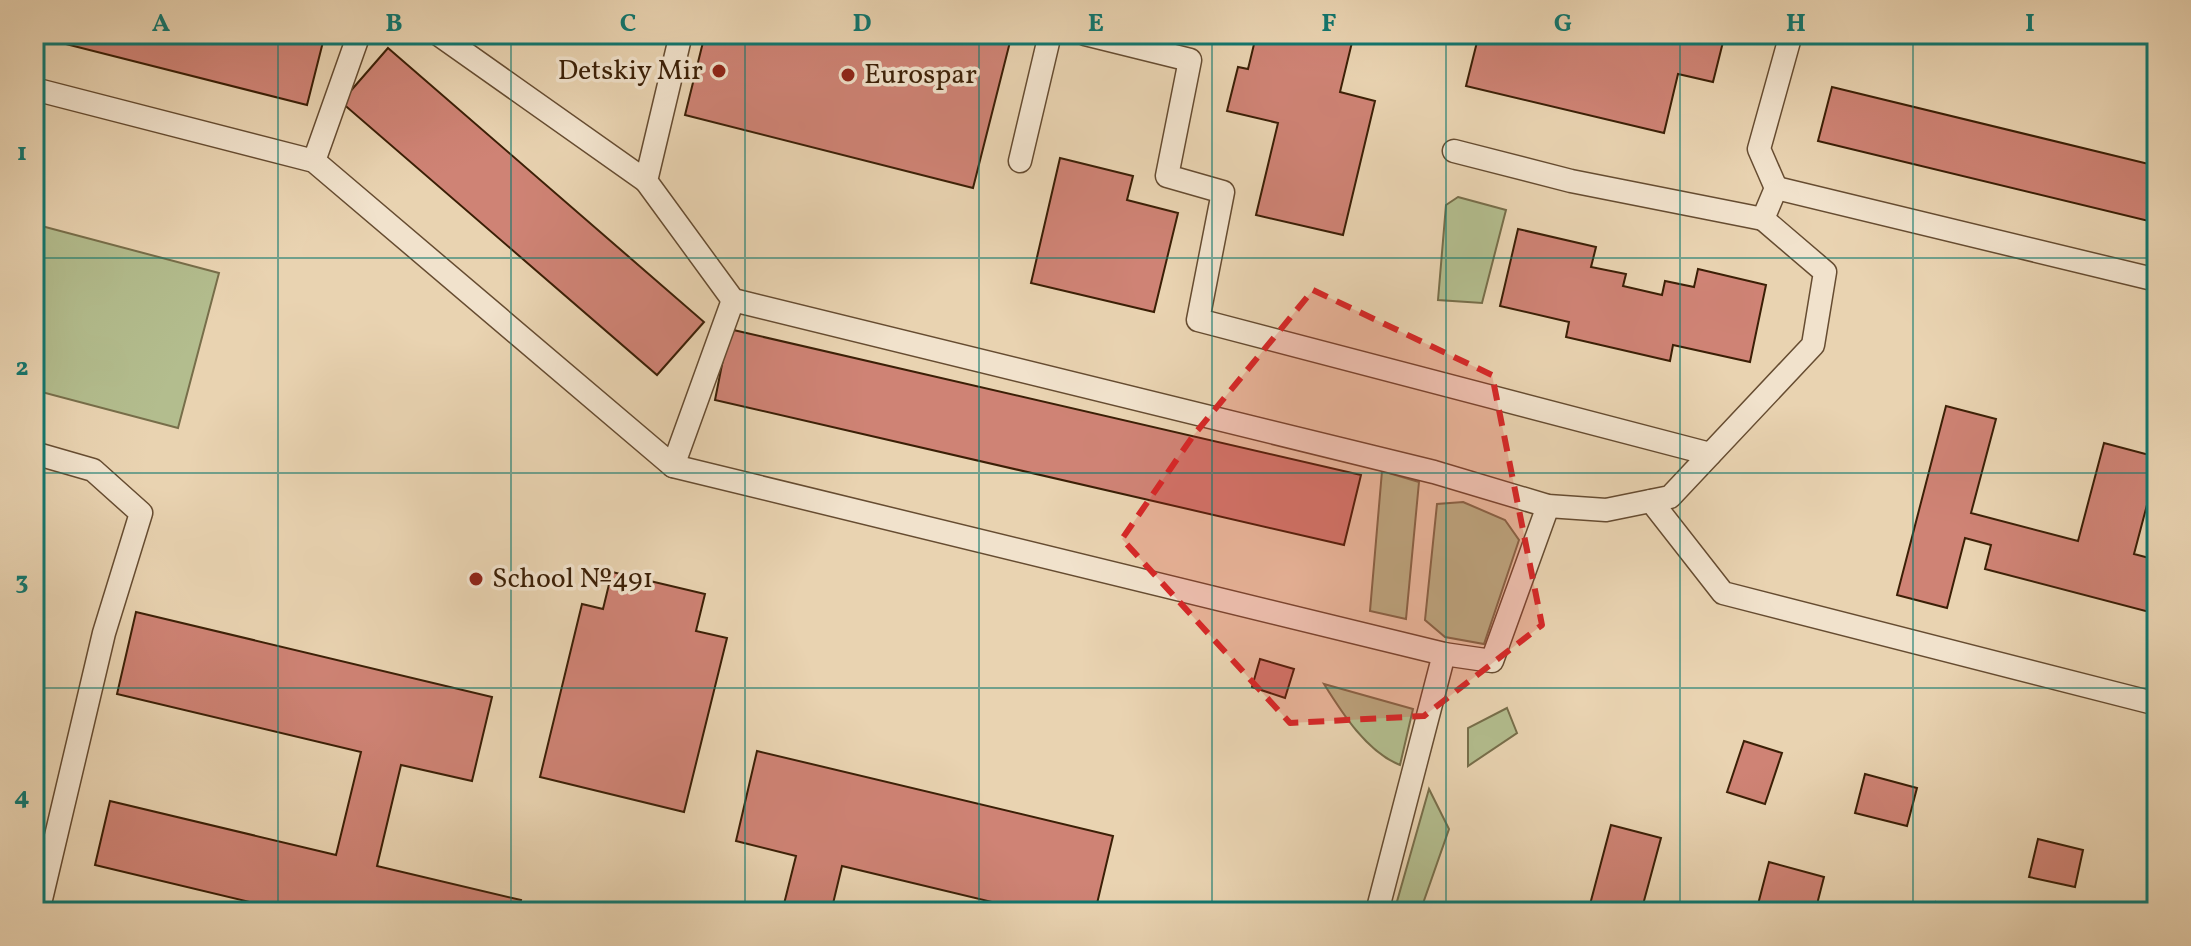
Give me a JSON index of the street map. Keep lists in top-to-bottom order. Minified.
{"places":["Detskiy Mir","Eurospar","School №491"],"grid":{"columns":["A","B","C","D","E","F","G","H","I"],"rows":["1","2","3","4"]}}
